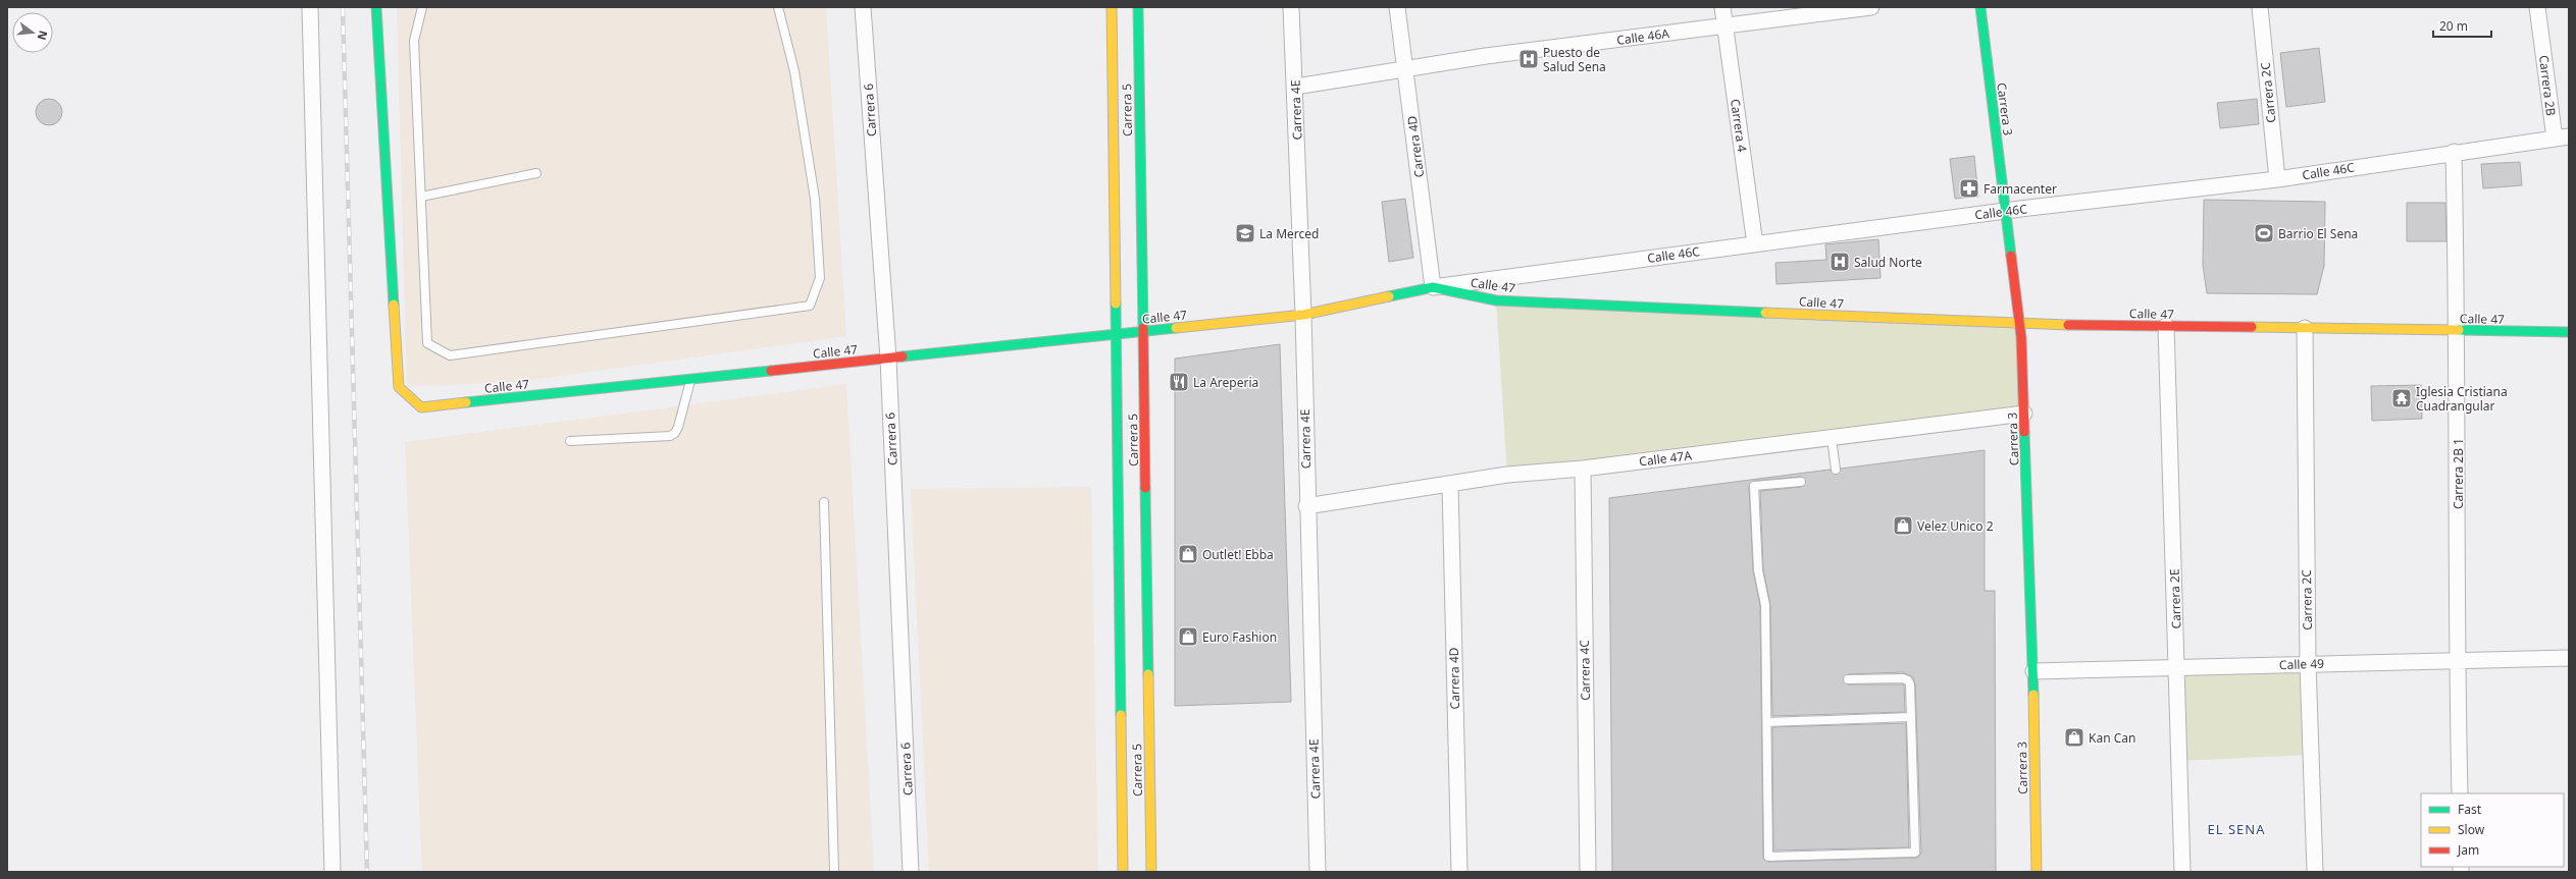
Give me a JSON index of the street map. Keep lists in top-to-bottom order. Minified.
{"streets":{"street":["Calle 46A","Carrera 2B","Carrera 2C","Carrera 3","Carrera 6","Carrera 5","Carrera 4E","Carrera 4","Carrera 4D","Calle 46C","Calle 47","Calle 47A","Carrera 2B 1","Carrera 2E","Calle 49","Carrera 4C"]},"crossings":[["Calle 46A","Carrera 4E"],["Calle 46A","Carrera 4"],["Calle 46A","Carrera 4D"],["Carrera 2B","Calle 46C"],["Carrera 2C","Calle 46C"],["Carrera 2C","Calle 47"],["Carrera 2C","Calle 49"],["Carrera 3","Calle 46C"],["Carrera 3","Calle 47"],["Carrera 3","Calle 47A"],["Carrera 3","Calle 49"],["Carrera 6","Calle 47"],["Carrera 5","Calle 47"],["Carrera 4E","Calle 47"],["Carrera 4E","Calle 47A"],["Carrera 4","Calle 46C"],["Carrera 4D","Calle 46C"],["Carrera 4D","Calle 47"],["Carrera 4D","Calle 47A"],["Calle 46C","Calle 47"],["Calle 46C","Carrera 2B 1"],["Calle 47","Carrera 2B 1"],["Calle 47","Carrera 2E"],["Calle 47A","Carrera 4C"],["Carrera 2B 1","Calle 49"],["Carrera 2E","Calle 49"]],"districts":["EL SENA"],"places":{"hospital":["Puesto de Salud Sena","Salud Norte"],"pharmacy":["Farmacenter"],"school or university":["La Merced"],"sports":["Barrio El Sena"],"restaurant":["La Areperia"],"temple":["Iglesia Cristiana Cuadrangular"],"shop":["Velez Unico 2","Outlet! Ebba","Euro Fashion","Kan Can"]},"legend":["Fast","Slow","Jam"],"scale_bar":"20 m","north":"right"}
